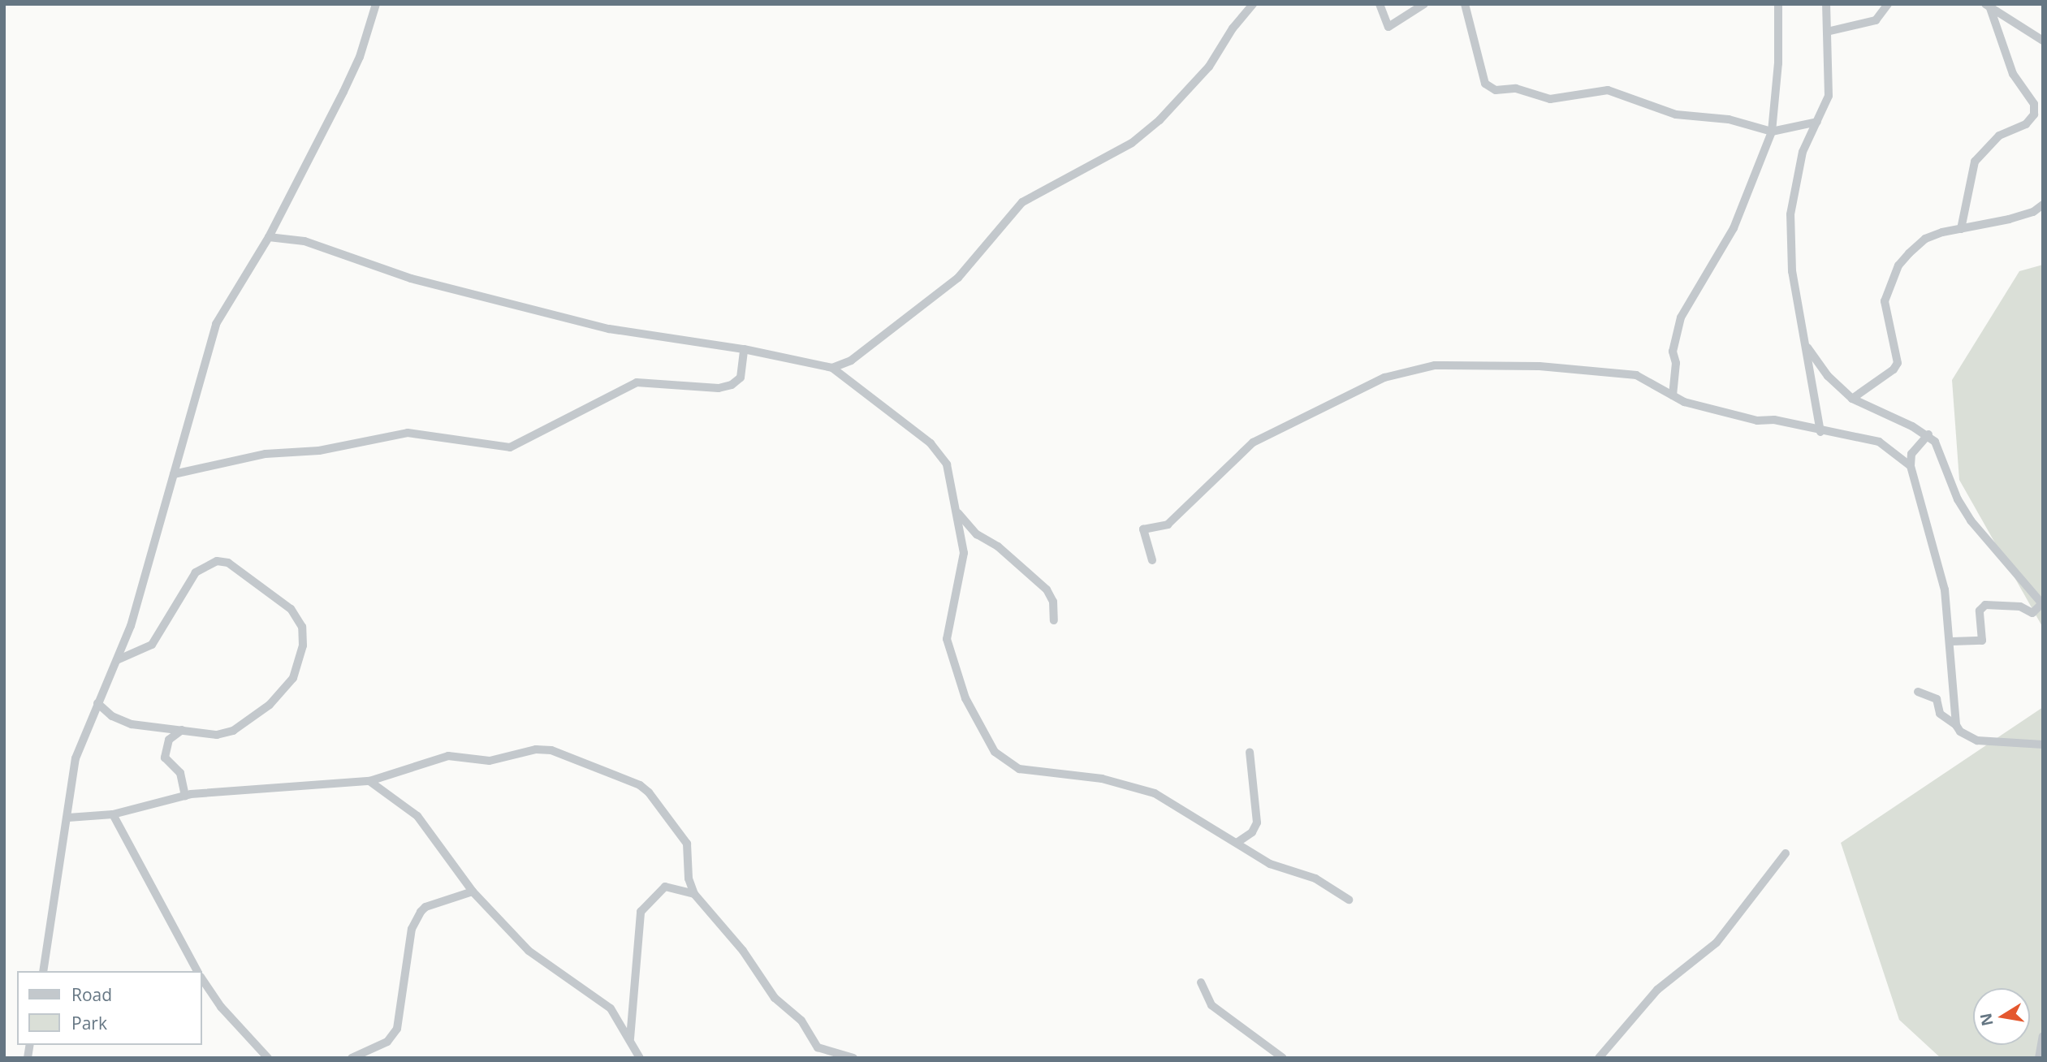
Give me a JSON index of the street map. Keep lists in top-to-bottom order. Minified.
{"legend":["Road","Park"],"north":"left"}
